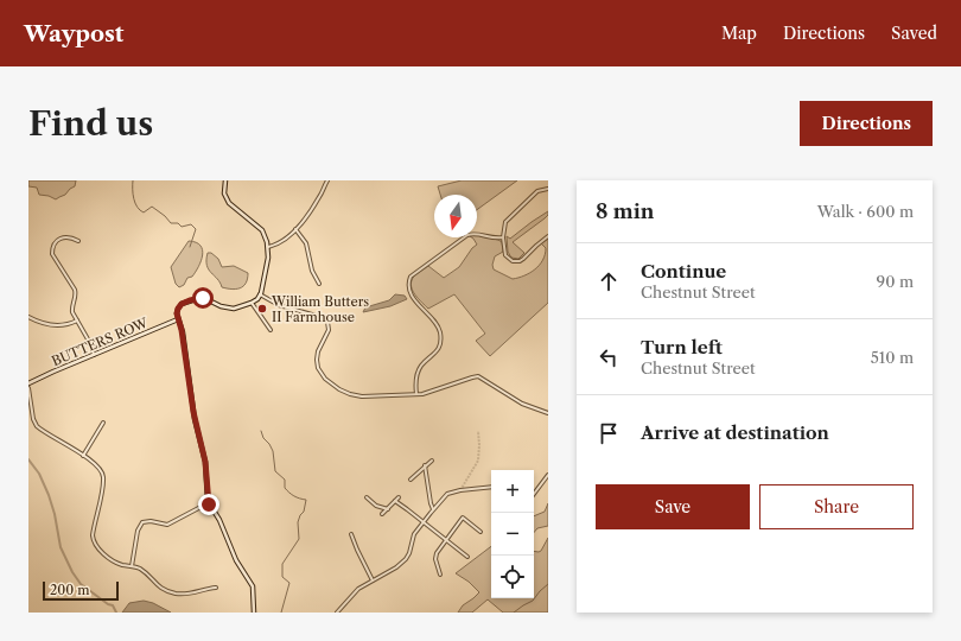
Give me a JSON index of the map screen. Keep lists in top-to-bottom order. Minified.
{"streets":{"street":["BUTTERS ROW"]},"places":["William Butters II Farmhouse"],"scale_bar":"200 m","north":"bottom","page":{"header":"Waypost","nav":["Map","Directions","Saved"],"buttons":["Directions",["Save","Share"]],"title":"Find us","heading":["8 min","Walk · 600 m"],"list":[["Continue","Chestnut Street","90 m"],["Turn left","Chestnut Street","510 m"],"Arrive at destination"],"map_buttons":["+","−"],"scale":"200 m"}}
